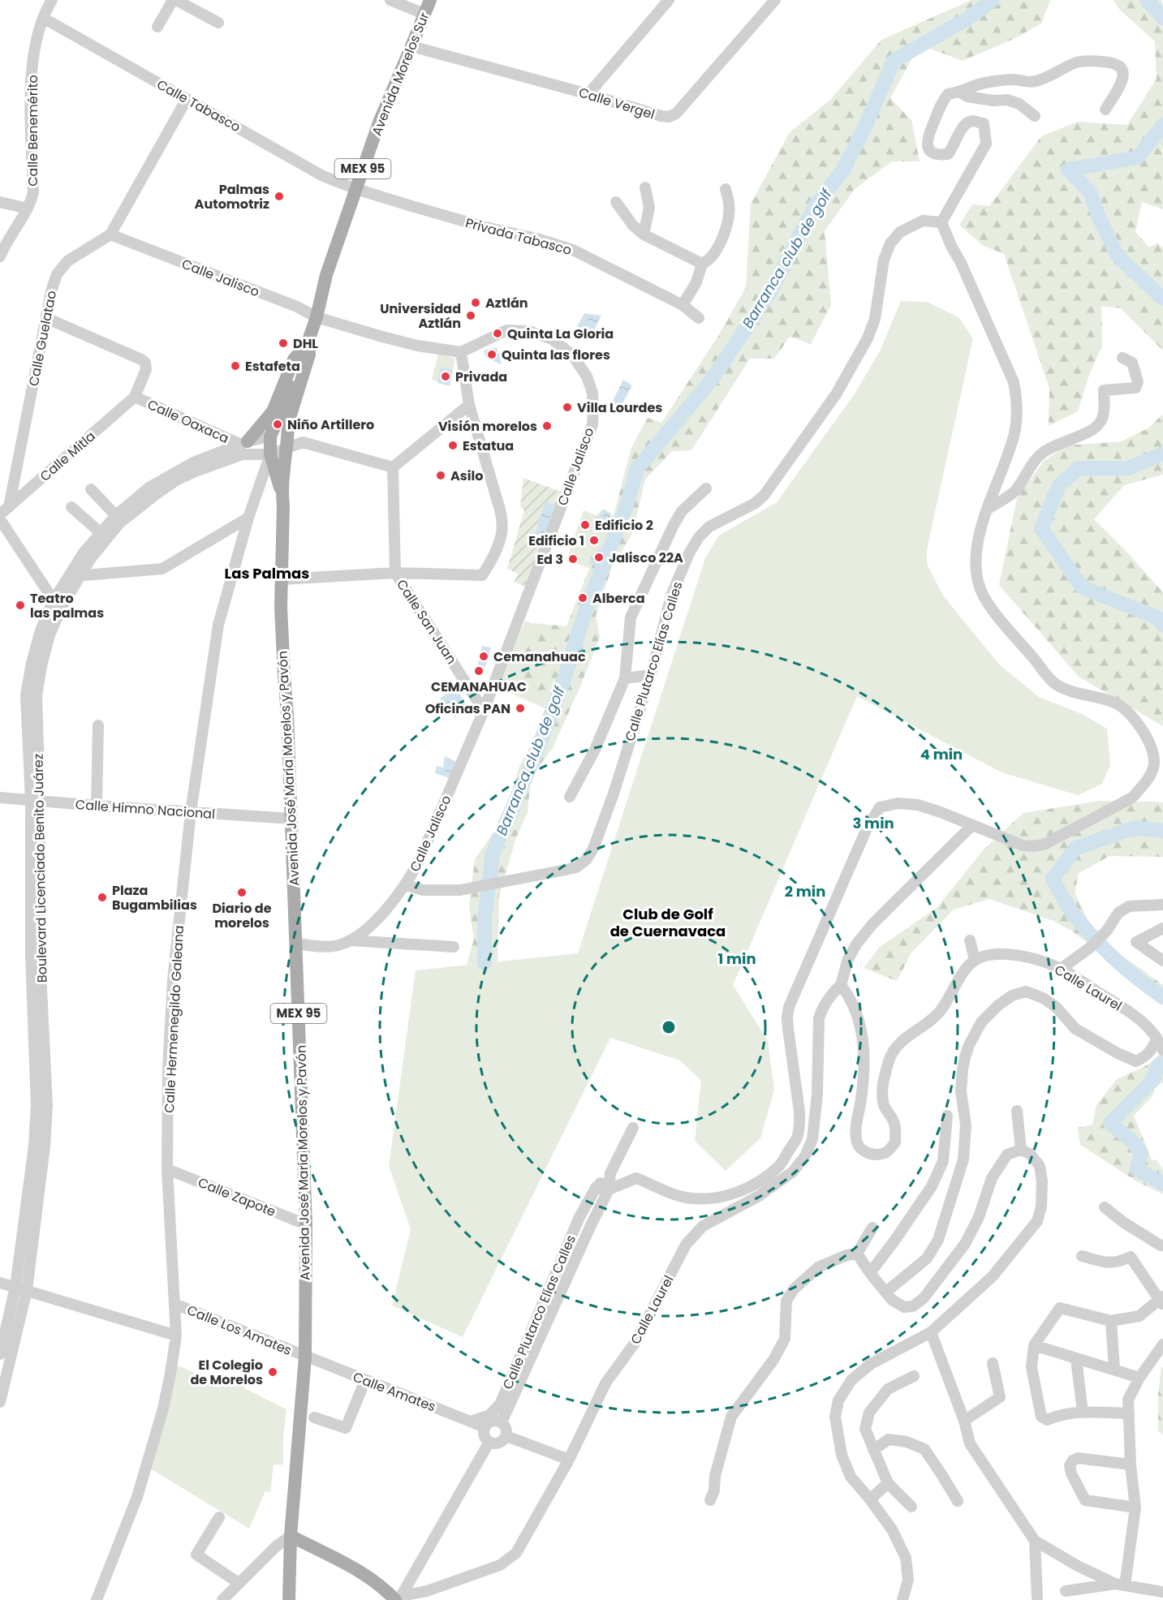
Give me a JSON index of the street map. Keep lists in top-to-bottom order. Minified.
{"streets":{"main road":["Avenida Morelos Sur","MEX 95","Avenida José María Morelos y Pavón"],"street":["Calle Vergel","Calle Tabasco","Calle Benemérito","Privada Tabasco","Calle Jalisco","Calle Guelatao","Calle Oaxaca","Calle Mitla","Calle San Juan","Calle Plutarco Elías Calles","Calle Himno Nacional","Boulevard Licenciado Benito Juárez","Calle Laurel","Calle Hermenegildo Galeana","Calle Zapote","Calle Los Amates","Calle Amates"]},"crossings":[["Avenida Morelos Sur","Calle Vergel"],["Avenida Morelos Sur","Calle Tabasco"],["Avenida Morelos Sur","Privada Tabasco"],["Avenida Morelos Sur","Calle Jalisco"],["Avenida Morelos Sur","Avenida José María Morelos y Pavón"],["Avenida Morelos Sur","Boulevard Licenciado Benito Juárez"],["Avenida Morelos Sur","Calle Hermenegildo Galeana"],["Calle Tabasco","Calle Benemérito"],["Calle Tabasco","Privada Tabasco"],["Calle Tabasco","Calle Guelatao"],["Calle Jalisco","Calle Guelatao"],["Calle Jalisco","Calle San Juan"],["Calle Jalisco","Calle Plutarco Elías Calles"],["Calle Jalisco","Avenida José María Morelos y Pavón"],["Calle Guelatao","Calle Mitla"],["Calle Oaxaca","Calle Mitla"],["Calle Oaxaca","Boulevard Licenciado Benito Juárez"],["Calle Plutarco Elías Calles","Calle Amates"],["Avenida José María Morelos y Pavón","Calle Himno Nacional"],["Avenida José María Morelos y Pavón","Calle Zapote"],["Avenida José María Morelos y Pavón","Calle Los Amates"],["Avenida José María Morelos y Pavón","Calle Amates"],["Calle Himno Nacional","Boulevard Licenciado Benito Juárez"],["Calle Himno Nacional","Calle Hermenegildo Galeana"],["Boulevard Licenciado Benito Juárez","Calle Hermenegildo Galeana"],["Calle Hermenegildo Galeana","Calle Zapote"],["Calle Hermenegildo Galeana","Calle Los Amates"],["Calle Los Amates","Calle Amates"]],"districts":["Las Palmas","Club de Golf de Cuernavaca"],"water":["Barranca club de golf"],"places":["Palmas Automotriz","Aztlán","Universidad Aztlán","Quinta La Gloria","DHL","Quinta las flores","Estafeta","Privada","Villa Lourdes","Niño Artillero","Visión morelos","Estatua","Asilo","Edificio 2","Edificio 1","Jalisco 22A","Ed 3","Alberca","Teatro las palmas","Cemanahuac","CEMANAHUAC","Oficinas PAN","Diario de morelos","Plaza Bugambilias","El Colegio de Morelos"],"rings":["4 min","3 min","2 min","1 min"]}
